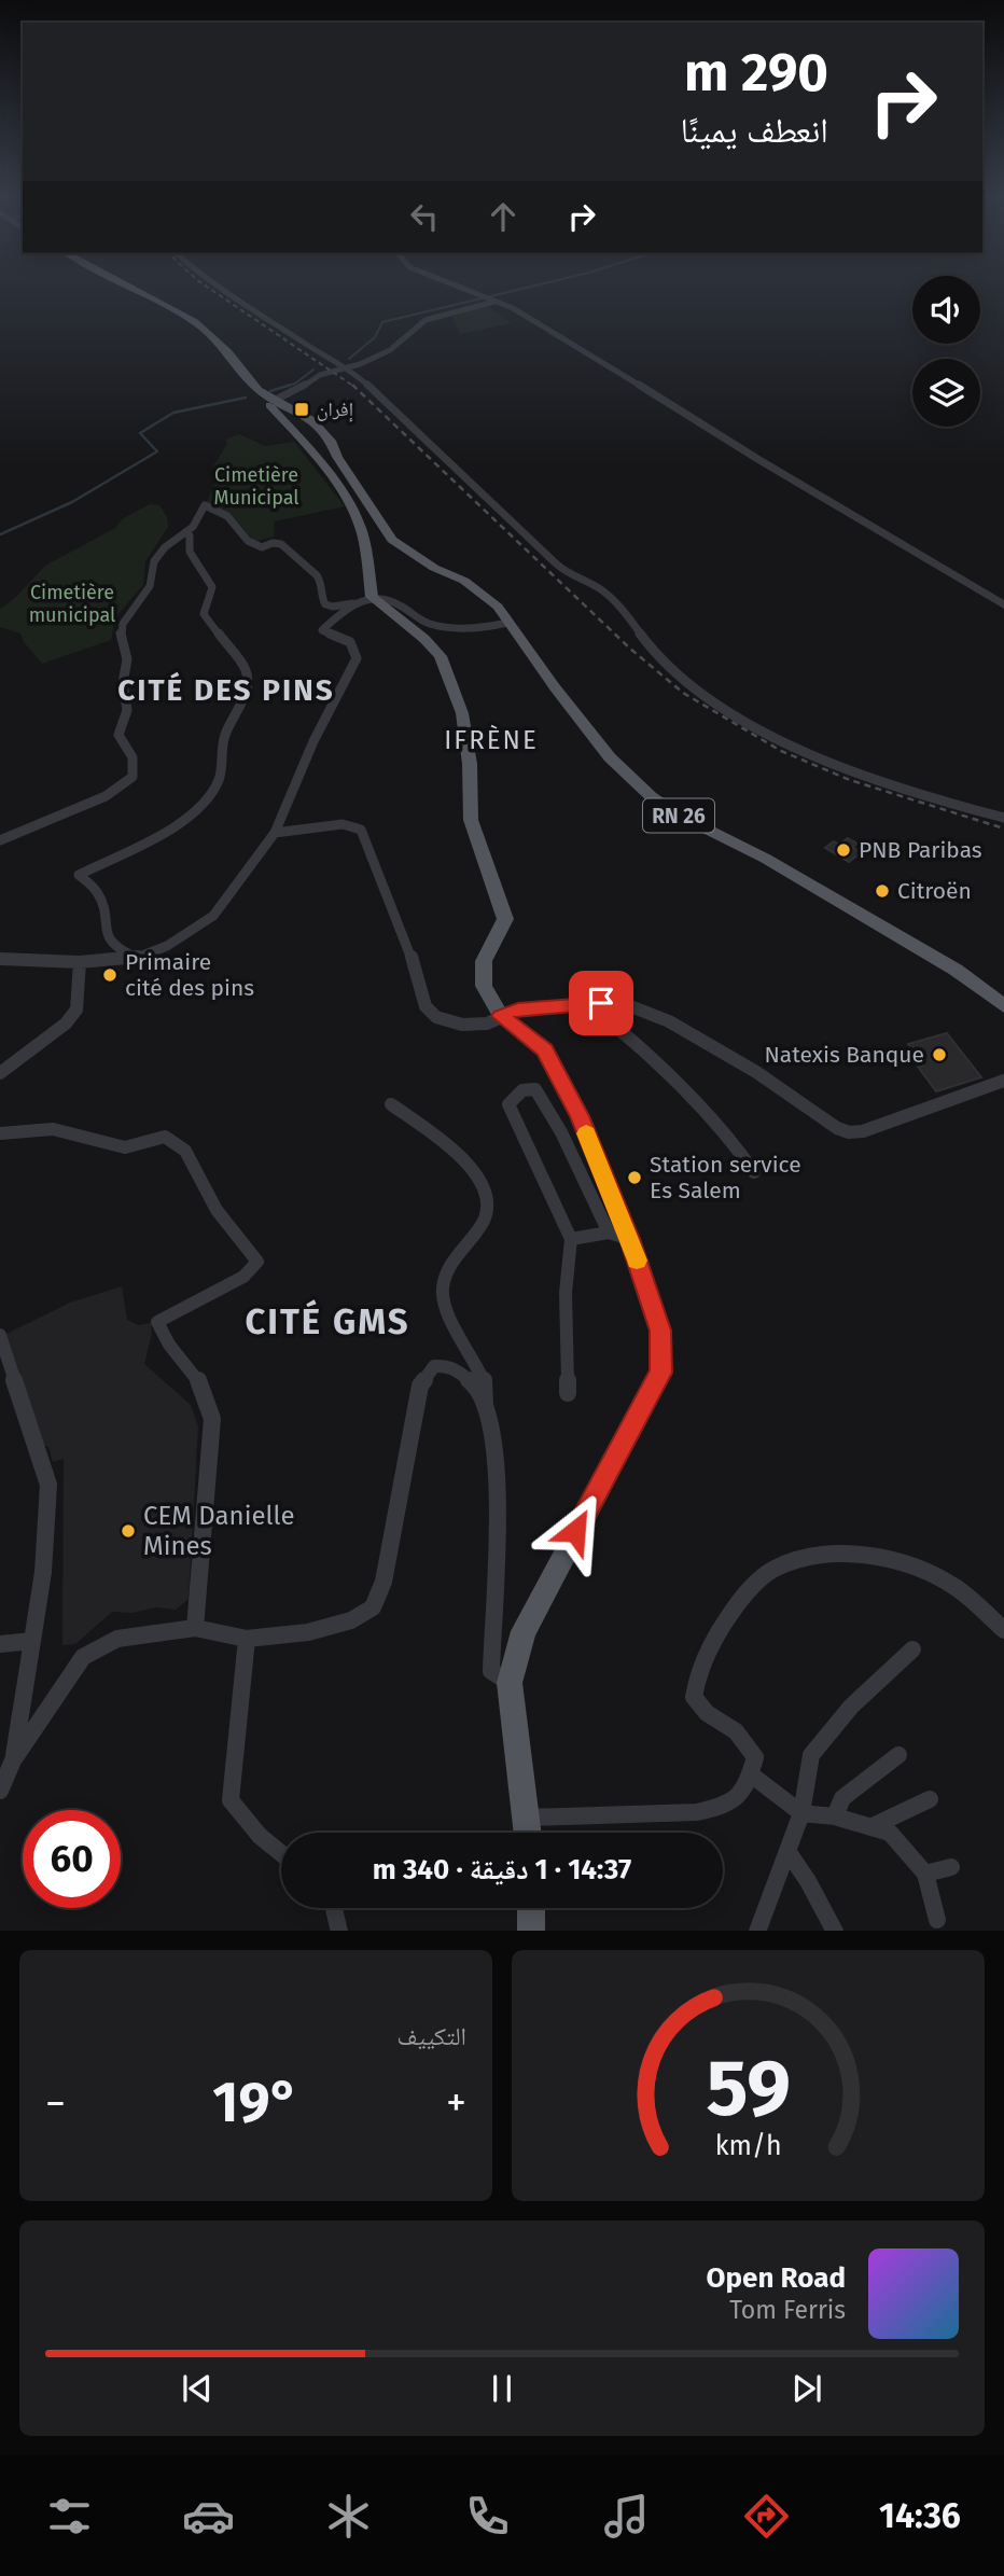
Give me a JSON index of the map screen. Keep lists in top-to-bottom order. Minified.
{"streets":{"main road":["RN 26"]},"districts":["CITÉ DES PINS","IFRÈNE","CITÉ GMS"],"parks":["Cimetière Municipal","Cimetière municipal"],"places":{"transit":["إفران"],"other":["PNB Paribas","Citroën","Primaire cité des pins","Natexis Banque","Station service Es Salem","CEM Danielle Mines"]},"page":{"turn":["290 m","انعطف يمينًا"],"limit":"60","trip":"14:37 · 1 دقيقة · 340 m","tile":"التكييف","heat":["−","19°","+"],"song":["Open Road","Tom Ferris"],"tabs":"14:36","gauge":["59","km/h"]}}
